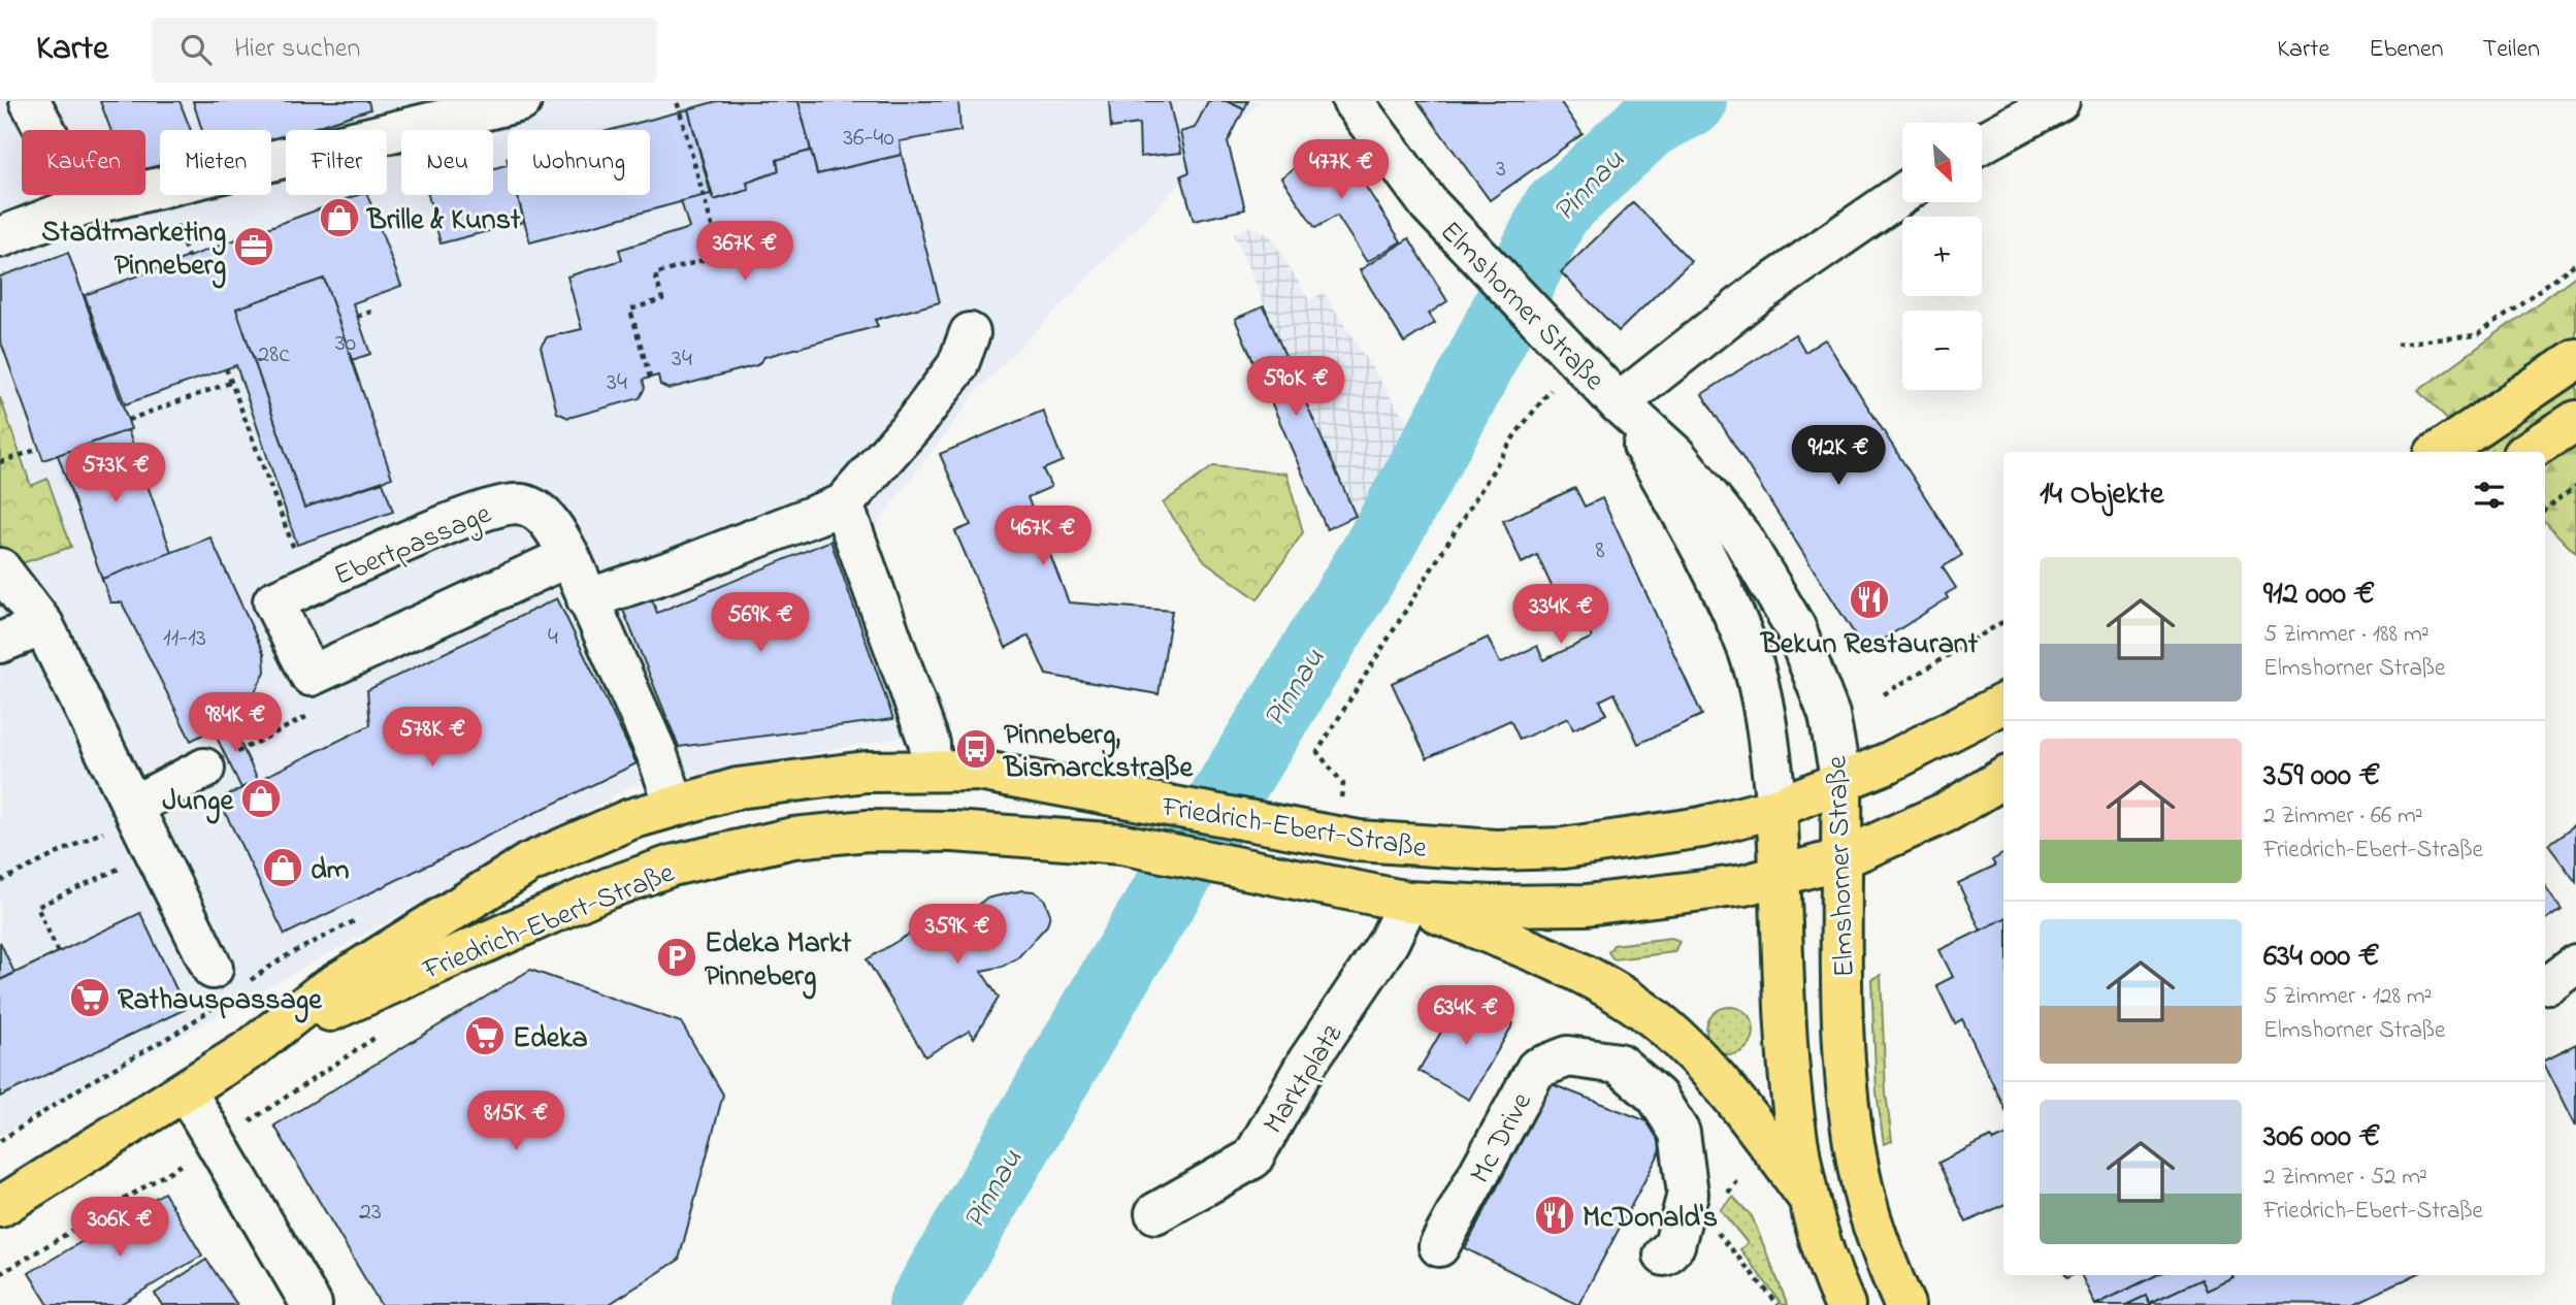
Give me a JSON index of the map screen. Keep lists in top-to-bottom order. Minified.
{"streets":{"main road":["Elmshorner Straße","Friedrich-Ebert-Straße"],"street":["Ebertpassage","Marktplatz","Mc Drive"]},"crossings":[["Elmshorner Straße","Friedrich-Ebert-Straße"],["Elmshorner Straße","Marktplatz"],["Ebertpassage","Friedrich-Ebert-Straße"],["Friedrich-Ebert-Straße","Marktplatz"]],"water":["Pinnau"],"places":{"shop":["Brille & Kunst","Junge","dm"],"office":["Stadtmarketing Pinneberg"],"restaurant":["Bekun Restaurant","McDonald's"],"bus stop":["Pinneberg, Bismarckstraße"],"parking":["Edeka Markt Pinneberg"],"supermarket":["Rathauspassage","Edeka"]},"house_numbers":["36-40","3","30","28c","34","34","8","4","11-13","23"],"north":"bottom right","page":{"header":"Karte","search":"Hier suchen","nav":["Karte","Ebenen","Teilen"],"map_buttons":["+","−"],"chip":["Kaufen","Mieten","Filter","Neu","Wohnung"],"price":["477K €","367K €","590K €","912K €","573K €","467K €","334K €","569K €","984K €","578K €","359K €","634K €","815K €","306K €"],"heading":"14 Objekte","list":[{"name":"912 000 €","note":"5 Zimmer · 188 m² · Elmshorner Straße"},{"name":"359 000 €","note":"2 Zimmer · 66 m² · Friedrich-Ebert-Straße"},{"name":"634 000 €","note":"5 Zimmer · 128 m² · Elmshorner Straße"},{"name":"306 000 €","note":"2 Zimmer · 52 m² · Friedrich-Ebert-Straße"}]}}
